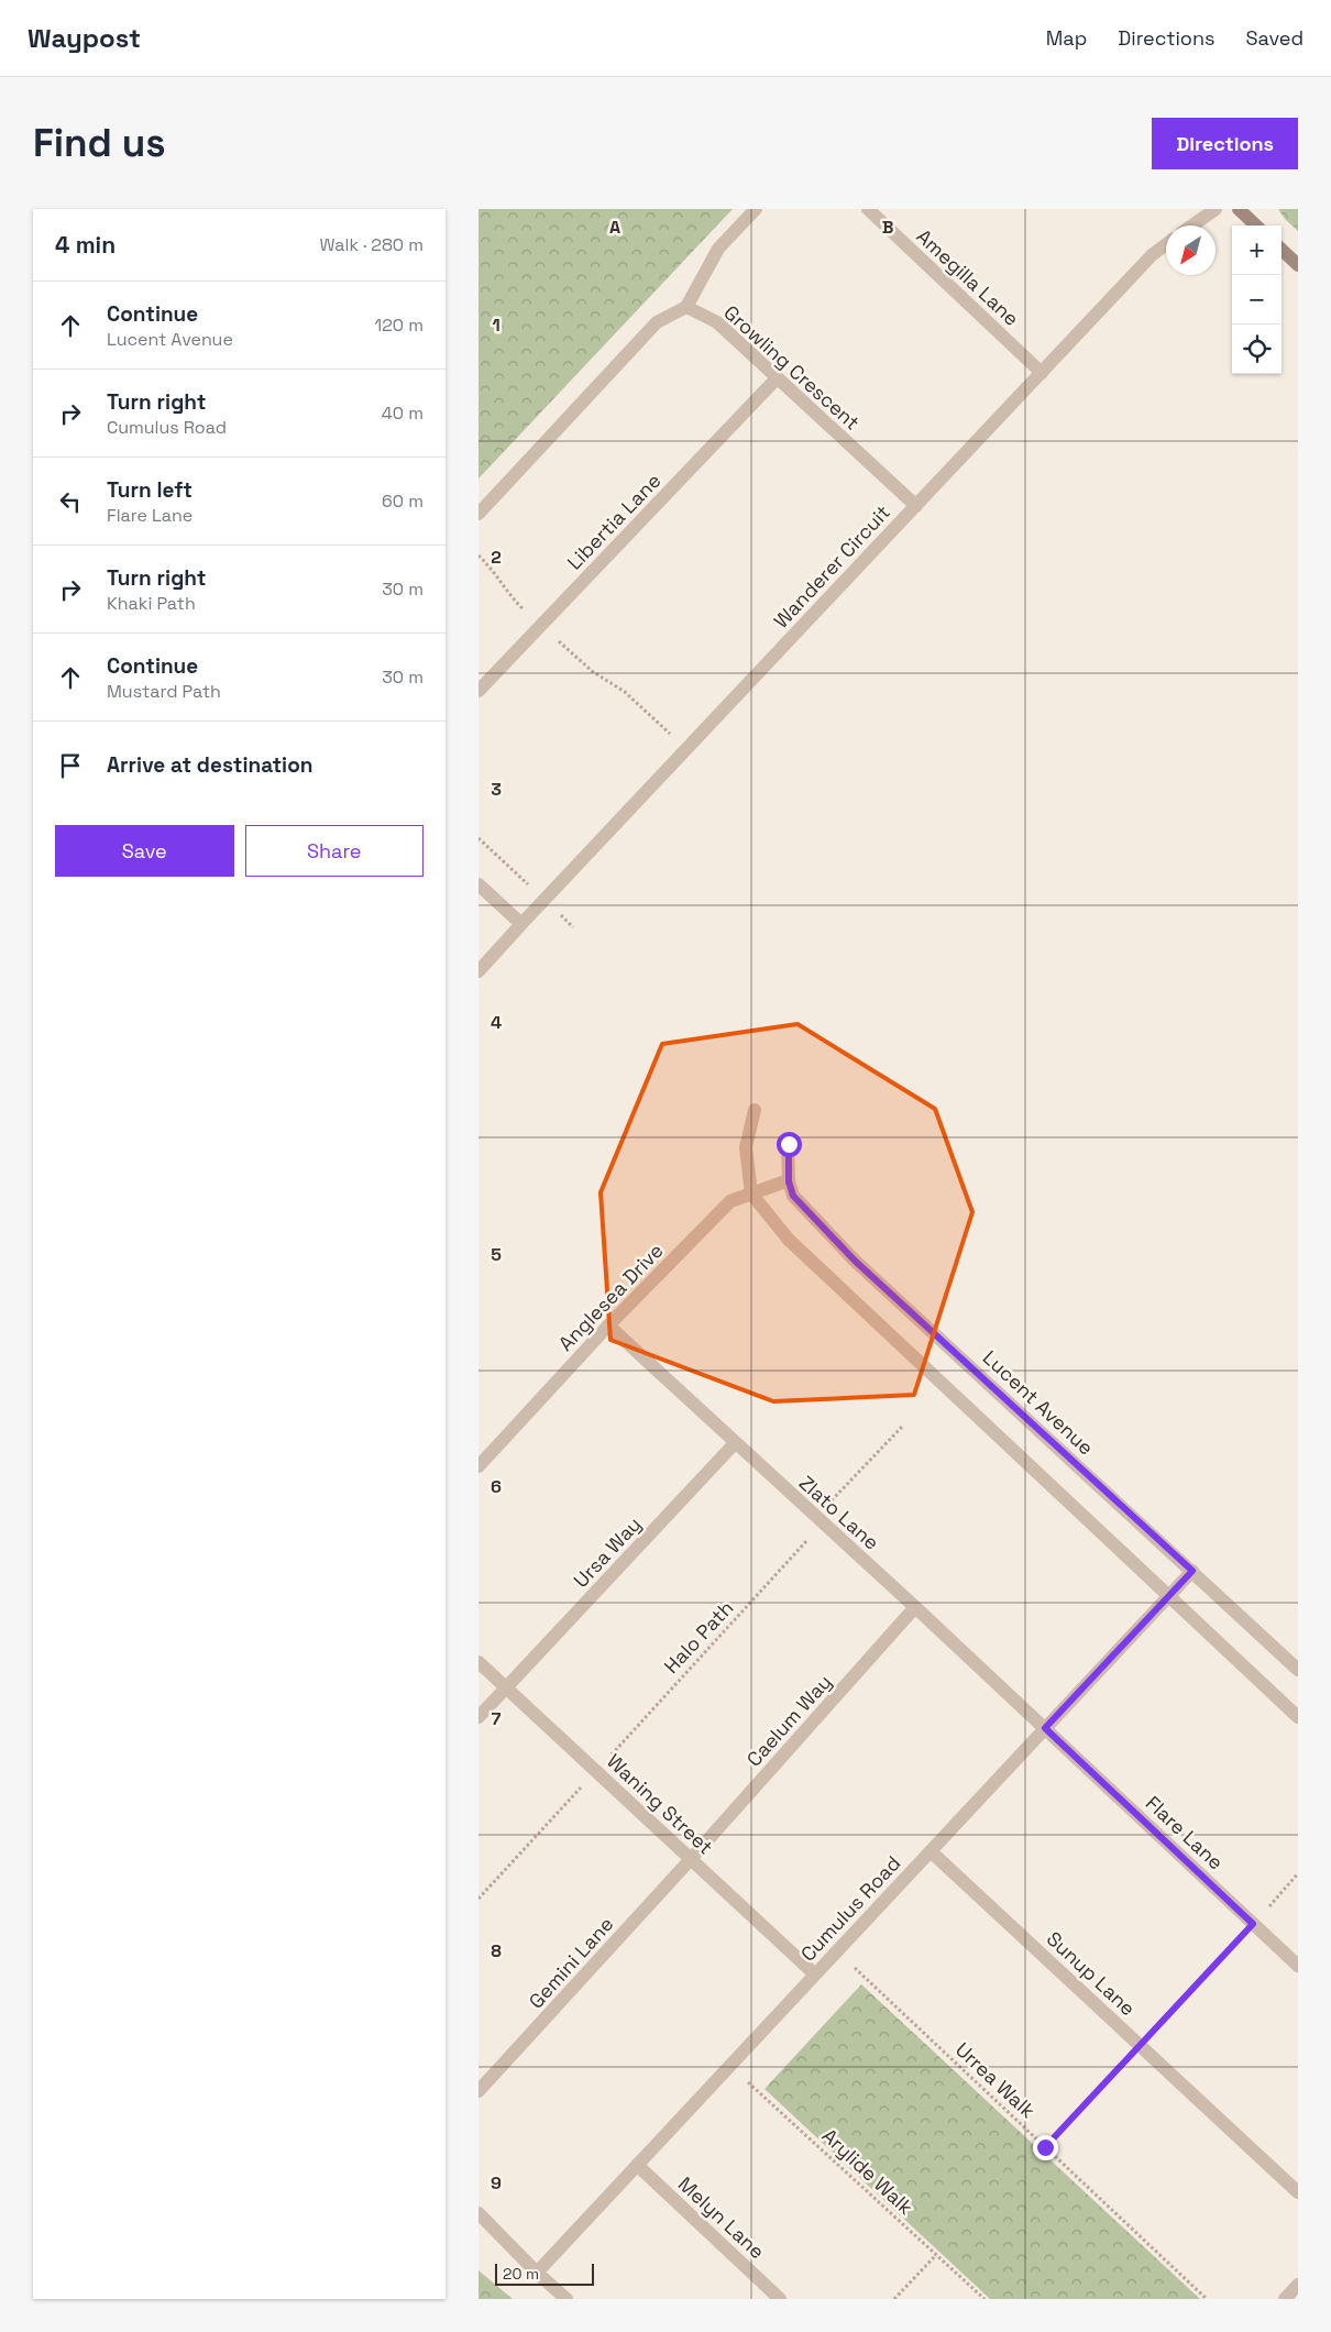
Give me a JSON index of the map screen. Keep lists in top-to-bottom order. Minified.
{"streets":{"street":["Amegilla Lane","Growling Crescent","Libertia Lane","Wanderer Circuit","Anglesea Drive","Lucent Avenue","Zlato Lane","Ursa Way","Caelum Way","Waning Street","Flare Lane","Cumulus Road","Gemini Lane","Sunup Lane","Melyn Lane"],"path":["Halo Path","Urrea Walk","Arylide Walk"]},"crossings":[["Amegilla Lane","Wanderer Circuit"],["Growling Crescent","Libertia Lane"],["Growling Crescent","Wanderer Circuit"],["Anglesea Drive","Lucent Avenue"],["Anglesea Drive","Zlato Lane"],["Lucent Avenue","Cumulus Road"],["Zlato Lane","Ursa Way"],["Zlato Lane","Halo Path"],["Zlato Lane","Caelum Way"],["Zlato Lane","Flare Lane"],["Zlato Lane","Cumulus Road"],["Ursa Way","Waning Street"],["Halo Path","Waning Street"],["Caelum Way","Waning Street"],["Caelum Way","Gemini Lane"],["Waning Street","Cumulus Road"],["Waning Street","Gemini Lane"],["Flare Lane","Cumulus Road"],["Cumulus Road","Sunup Lane"],["Cumulus Road","Urrea Walk"],["Cumulus Road","Arylide Walk"],["Cumulus Road","Melyn Lane"]],"scale_bar":"20 m","north":"bottom left","page":{"header":"Waypost","nav":["Map","Directions","Saved"],"buttons":["Directions",["Save","Share"]],"title":"Find us","heading":["4 min","Walk · 280 m"],"map_buttons":["+","−"],"list":[["Continue","Lucent Avenue","120 m"],["Turn right","Cumulus Road","40 m"],["Turn left","Flare Lane","60 m"],["Turn right","Khaki Path","30 m"],["Continue","Mustard Path","30 m"],"Arrive at destination"],"scale":"20 m"},"grid":{"columns":["A","B"],"rows":["1","2","3","4","5","6","7","8","9"]}}
